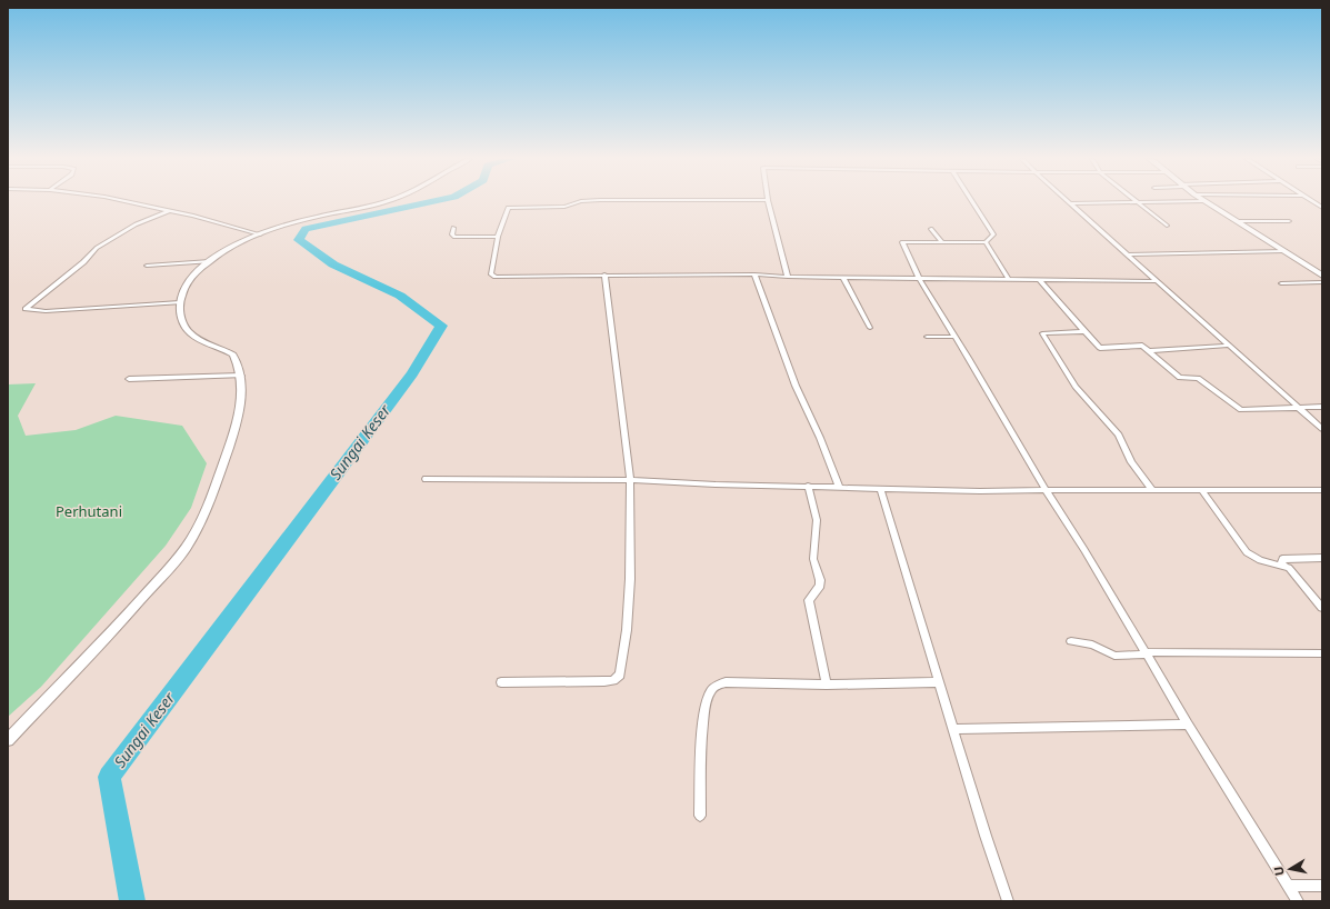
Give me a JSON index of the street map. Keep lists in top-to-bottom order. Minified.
{"water":["Sungai Keser"],"parks":["Perhutani"],"north":"left"}
